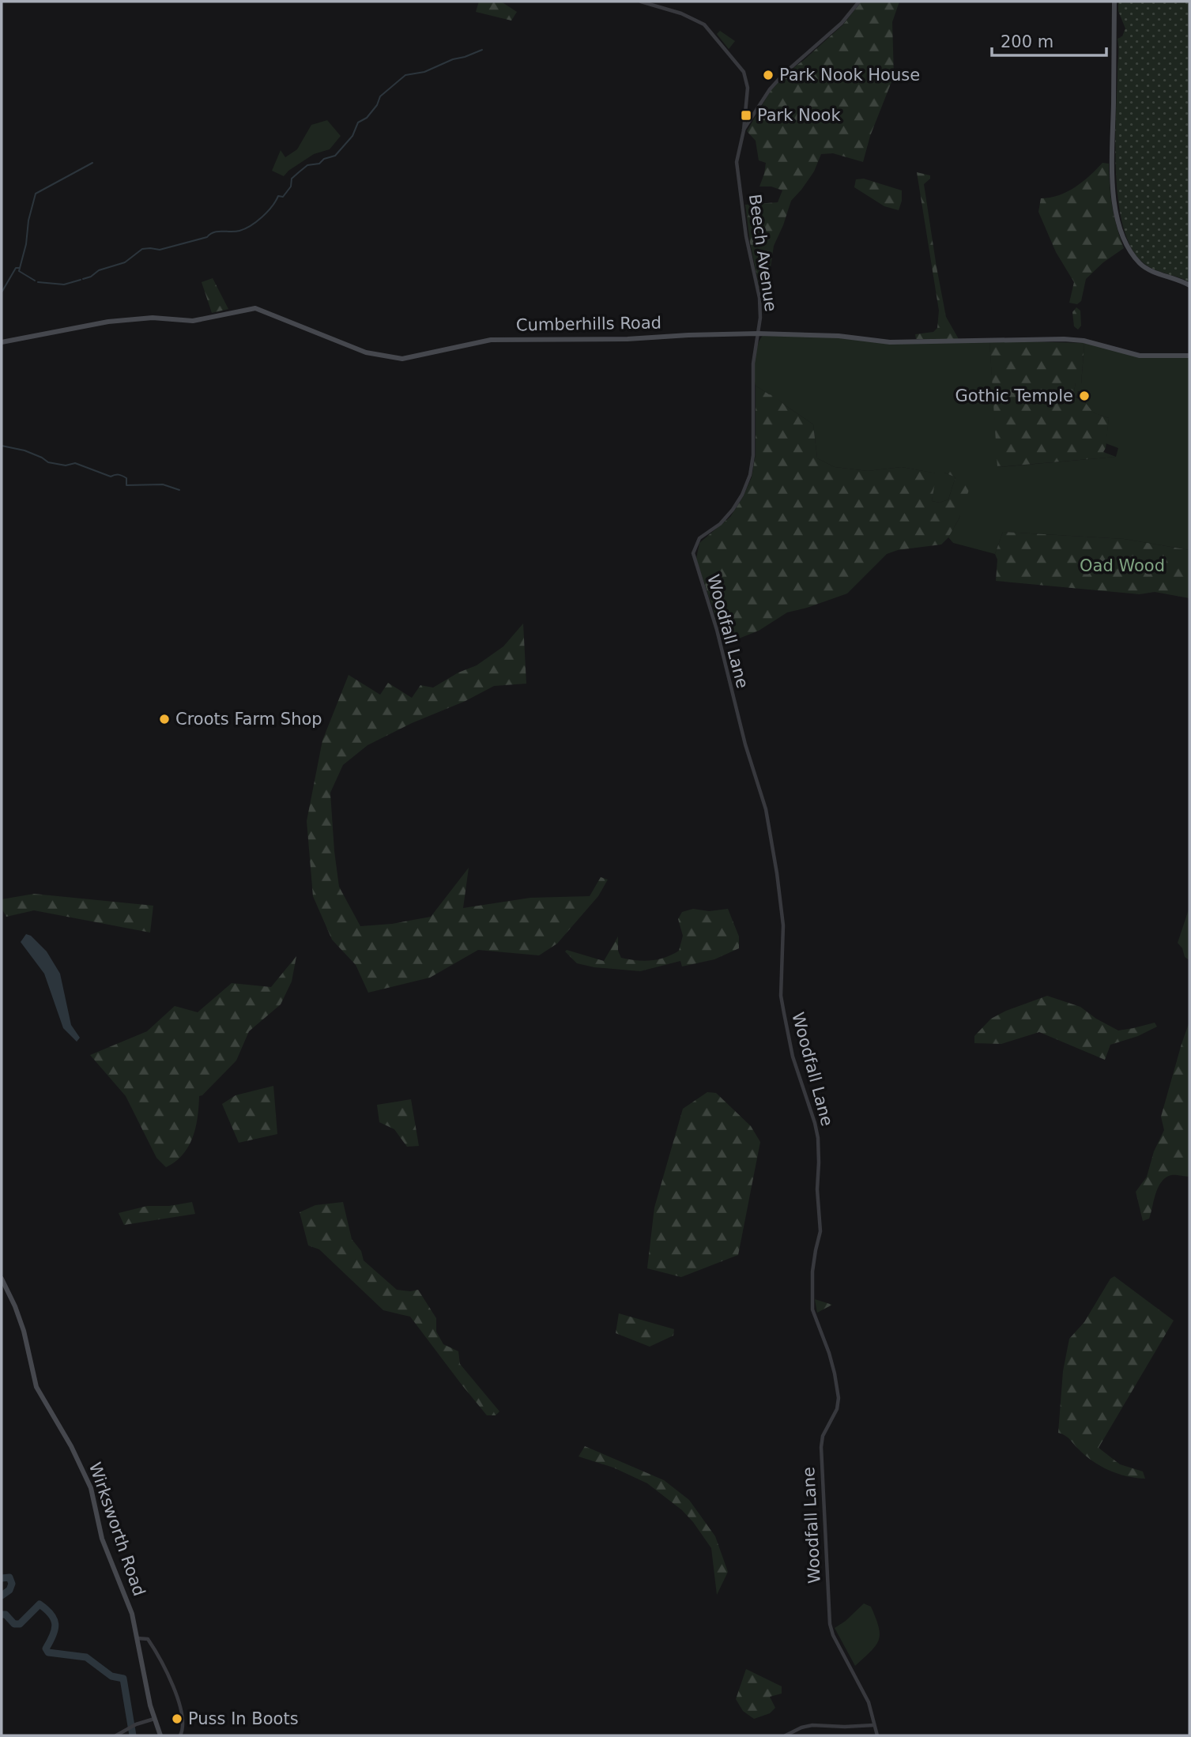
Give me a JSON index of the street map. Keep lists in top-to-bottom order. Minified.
{"streets":{"street":["Beech Avenue","Cumberhills Road","Woodfall Lane","Wirksworth Road"]},"crossings":[["Beech Avenue","Cumberhills Road"],["Beech Avenue","Woodfall Lane"],["Cumberhills Road","Woodfall Lane"]],"parks":["Oad Wood"],"places":{"other":["Park Nook House","Gothic Temple","Croots Farm Shop","Puss In Boots"],"transit":["Park Nook"]},"scale_bar":"200 m"}
